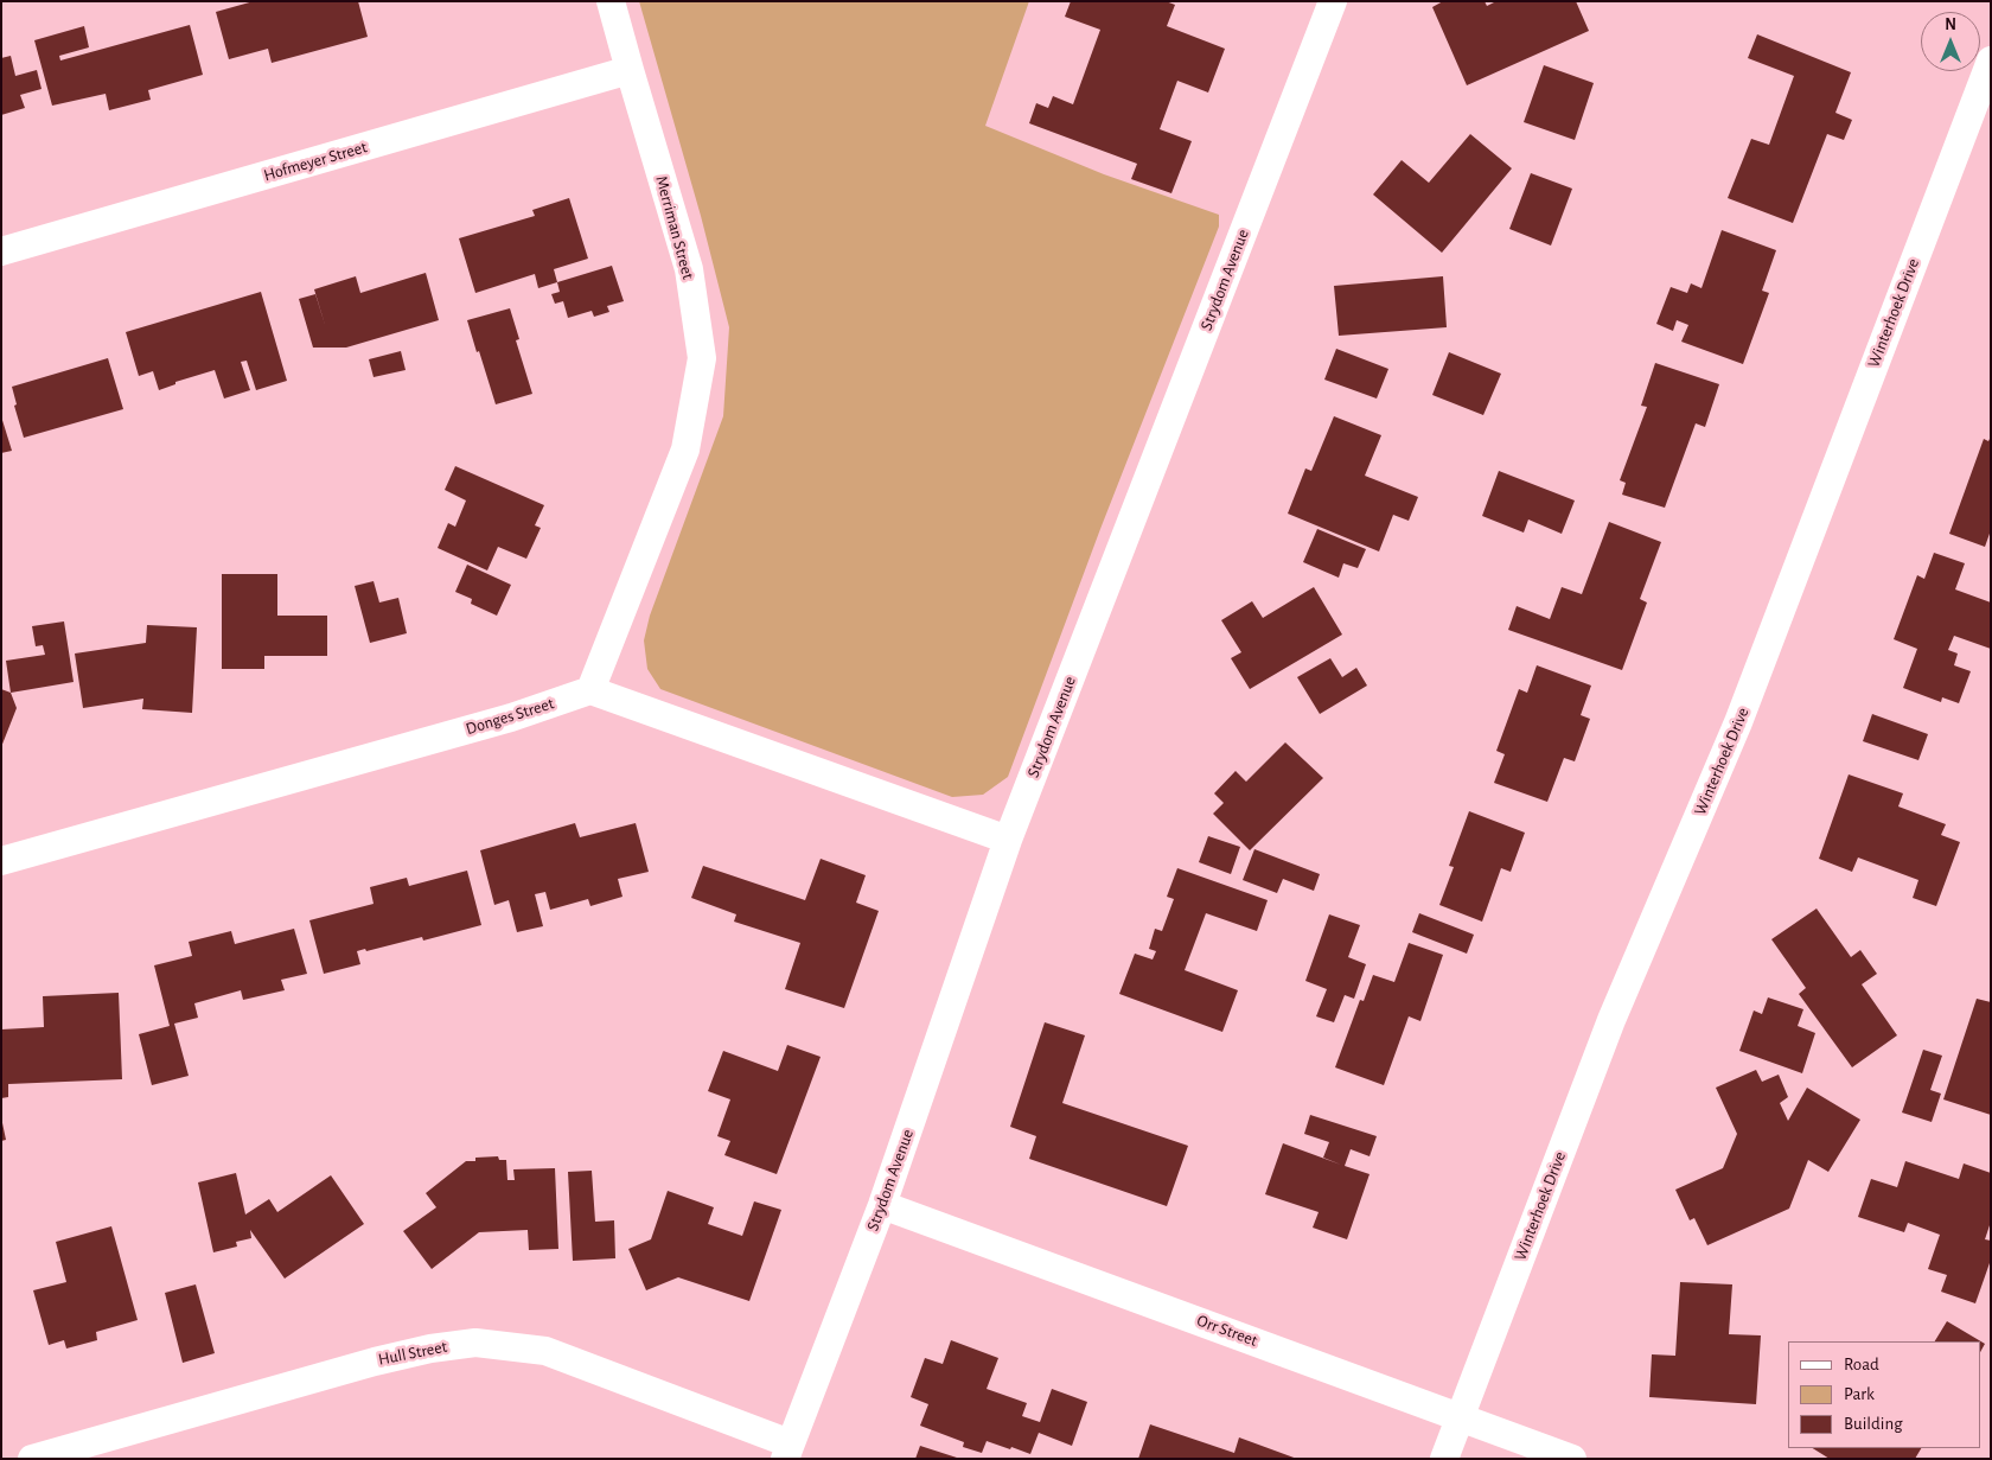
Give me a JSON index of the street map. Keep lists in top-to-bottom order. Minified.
{"streets":{"street":["Hofmeyer Street","Merriman Street","Strydom Avenue","Winterhoek Drive","Donges Street","Orr Street","Hull Street"]},"crossings":[["Hofmeyer Street","Merriman Street"],["Merriman Street","Donges Street"],["Strydom Avenue","Orr Street"],["Strydom Avenue","Hull Street"],["Winterhoek Drive","Orr Street"]],"legend":["Road","Park","Building"],"north":"top"}
